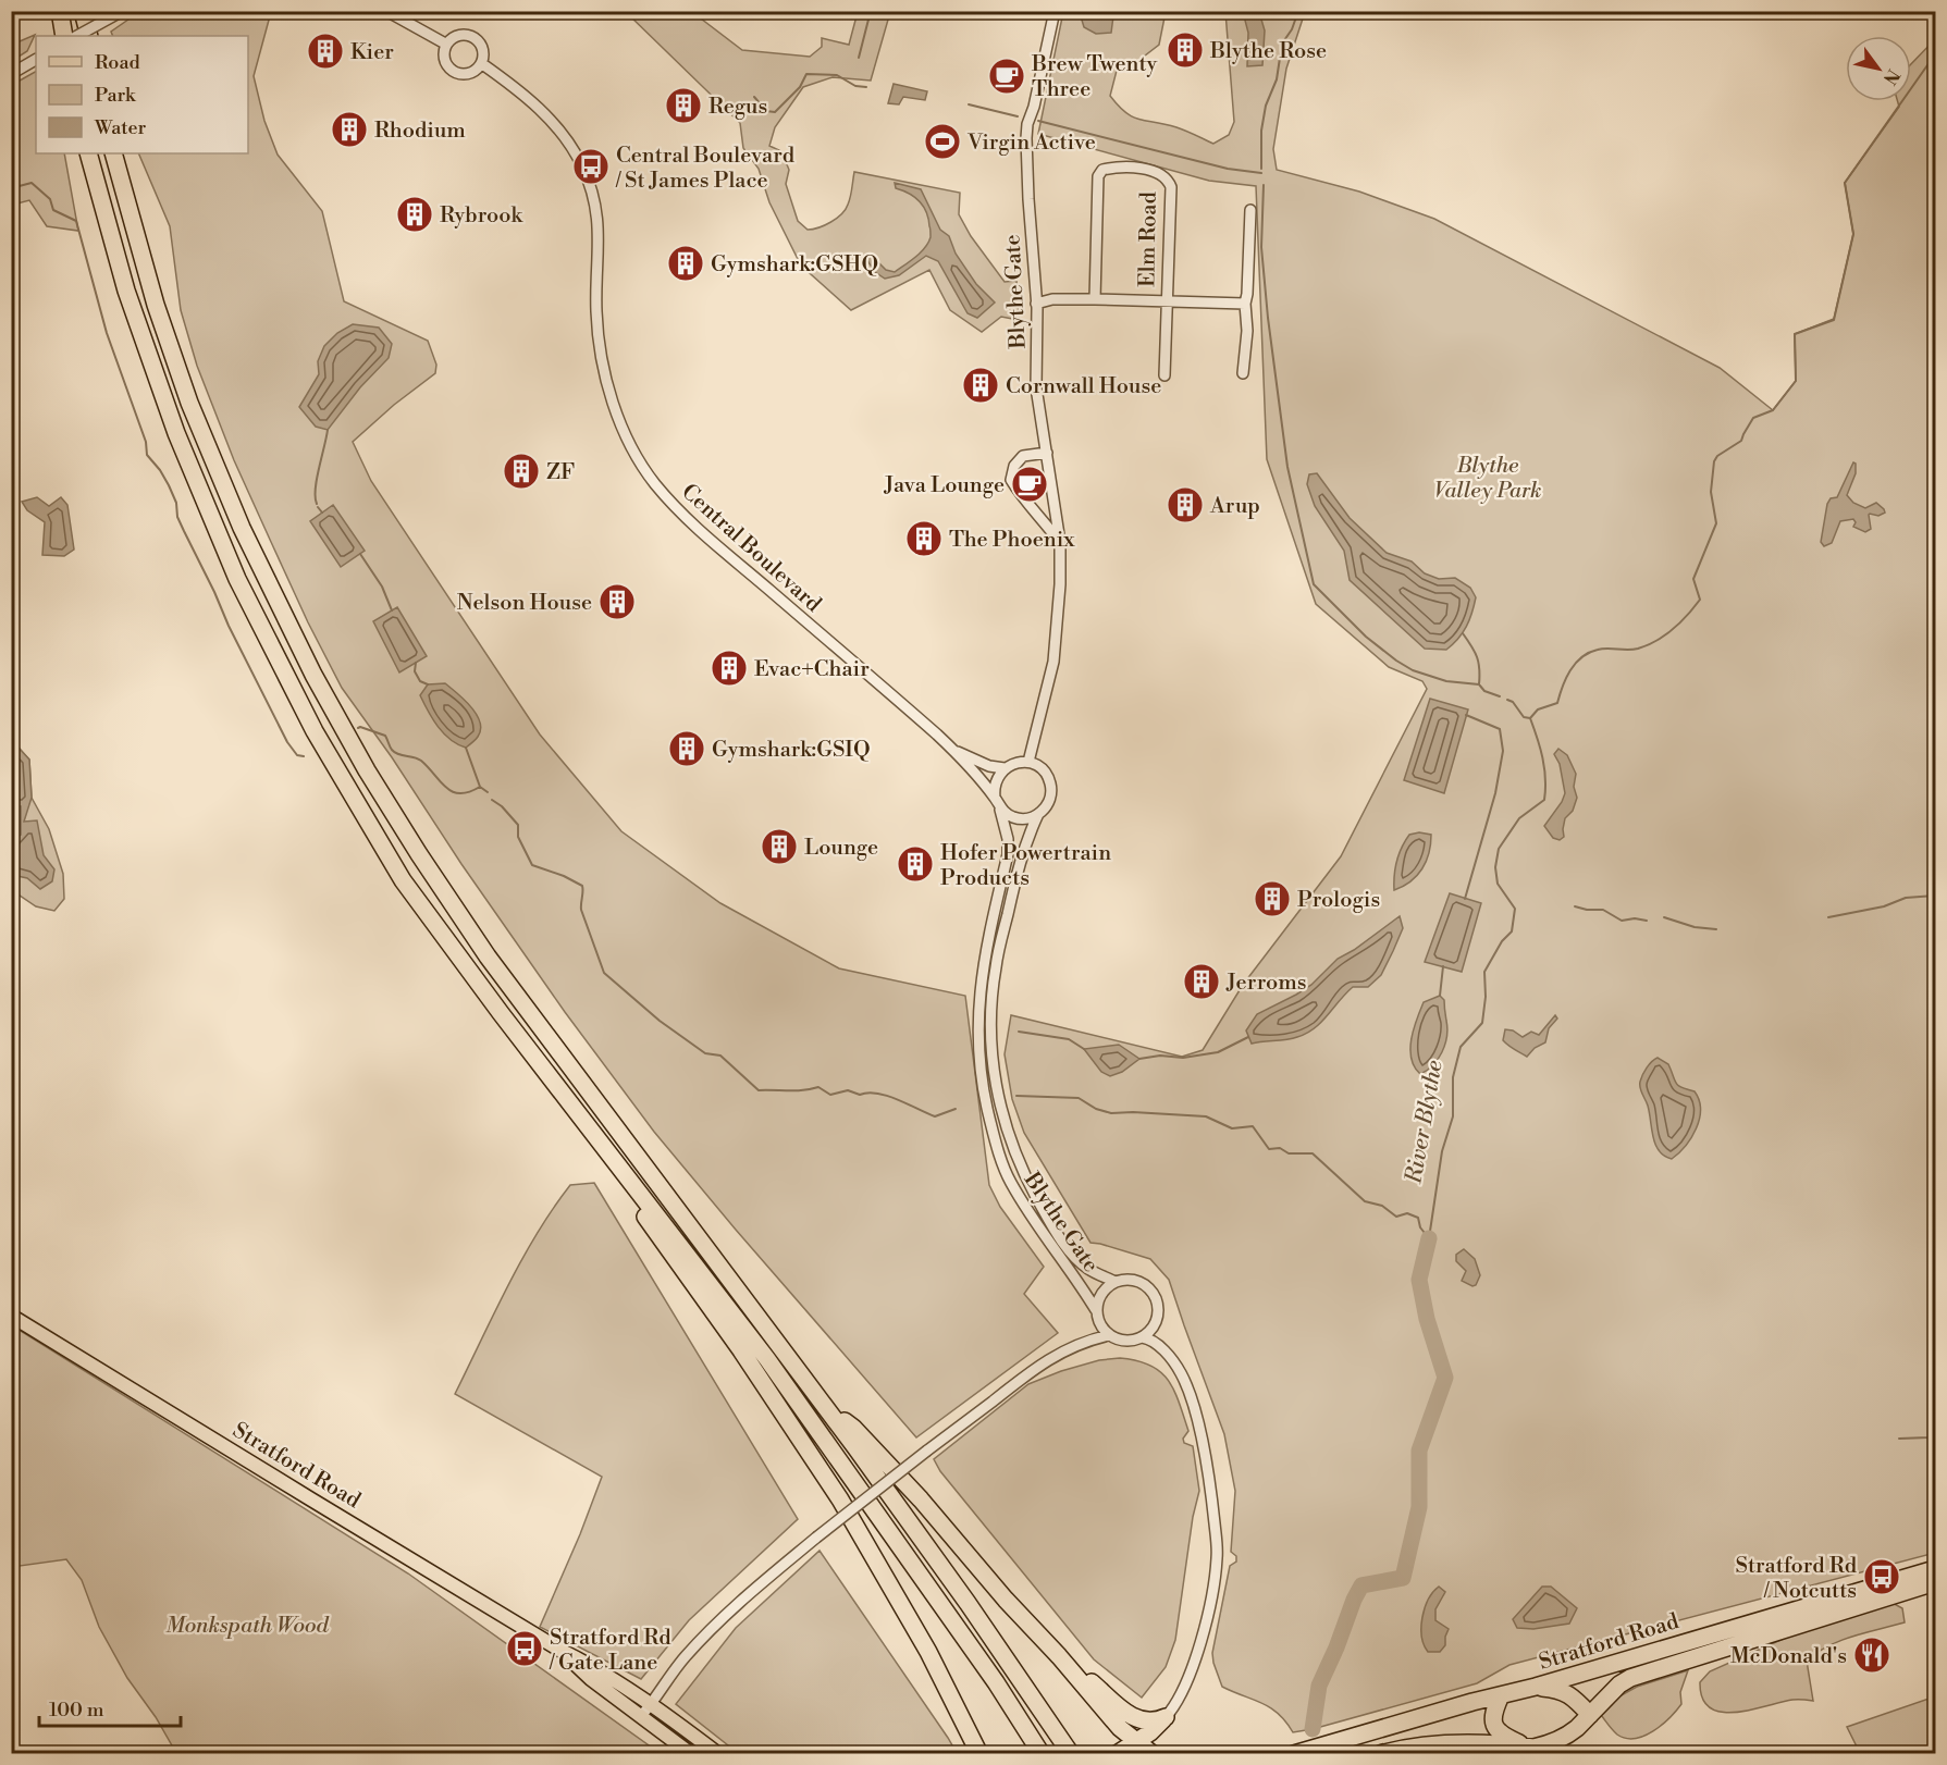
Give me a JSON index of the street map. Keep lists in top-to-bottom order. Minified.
{"streets":{"highway":["Stratford Road"],"street":["Elm Road","Blythe Gate","Central Boulevard"]},"water":["River Blythe"],"parks":["Blythe Valley Park","Monkspath Wood"],"places":{"building":["Blythe Rose","Kier","Regus","Rhodium","Rybrook","Gymshark:GSHQ","Cornwall House","ZF","Arup","The Phoenix","Nelson House","Evac+Chair","Gymshark:GSIQ","Lounge","Hofer Powertrain Products","Prologis","Jerroms"],"cafe":["Brew Twenty Three","Java Lounge"],"sports":["Virgin Active"],"bus stop":["Central Boulevard / St James Place","Stratford Rd / Notcutts","Stratford Rd / Gate Lane"],"restaurant":["McDonald's"]},"legend":["Road","Park","Water"],"scale_bar":"100 m","north":"bottom right"}
